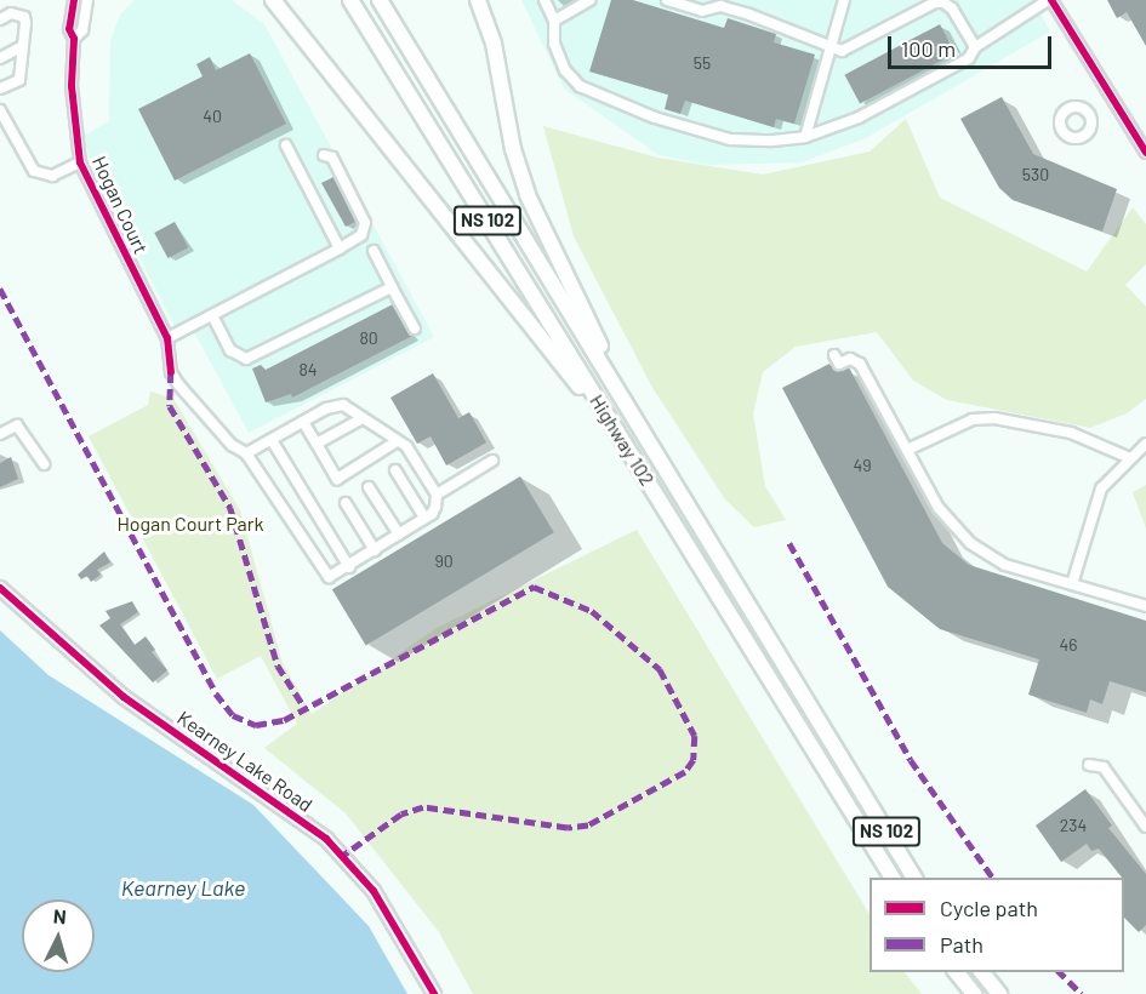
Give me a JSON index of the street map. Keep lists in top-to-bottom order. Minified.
{"streets":{"highway":["NS 102","Highway 102"],"main road":["Kearney Lake Road"],"street":["Hogan Court"]},"water":["Kearney Lake"],"parks":["Hogan Court Park"],"house_numbers":["55","40","530","80","84","49","90","46","234"],"legend":["Cycle path","Path"],"scale_bar":"100 m","north":"top"}
